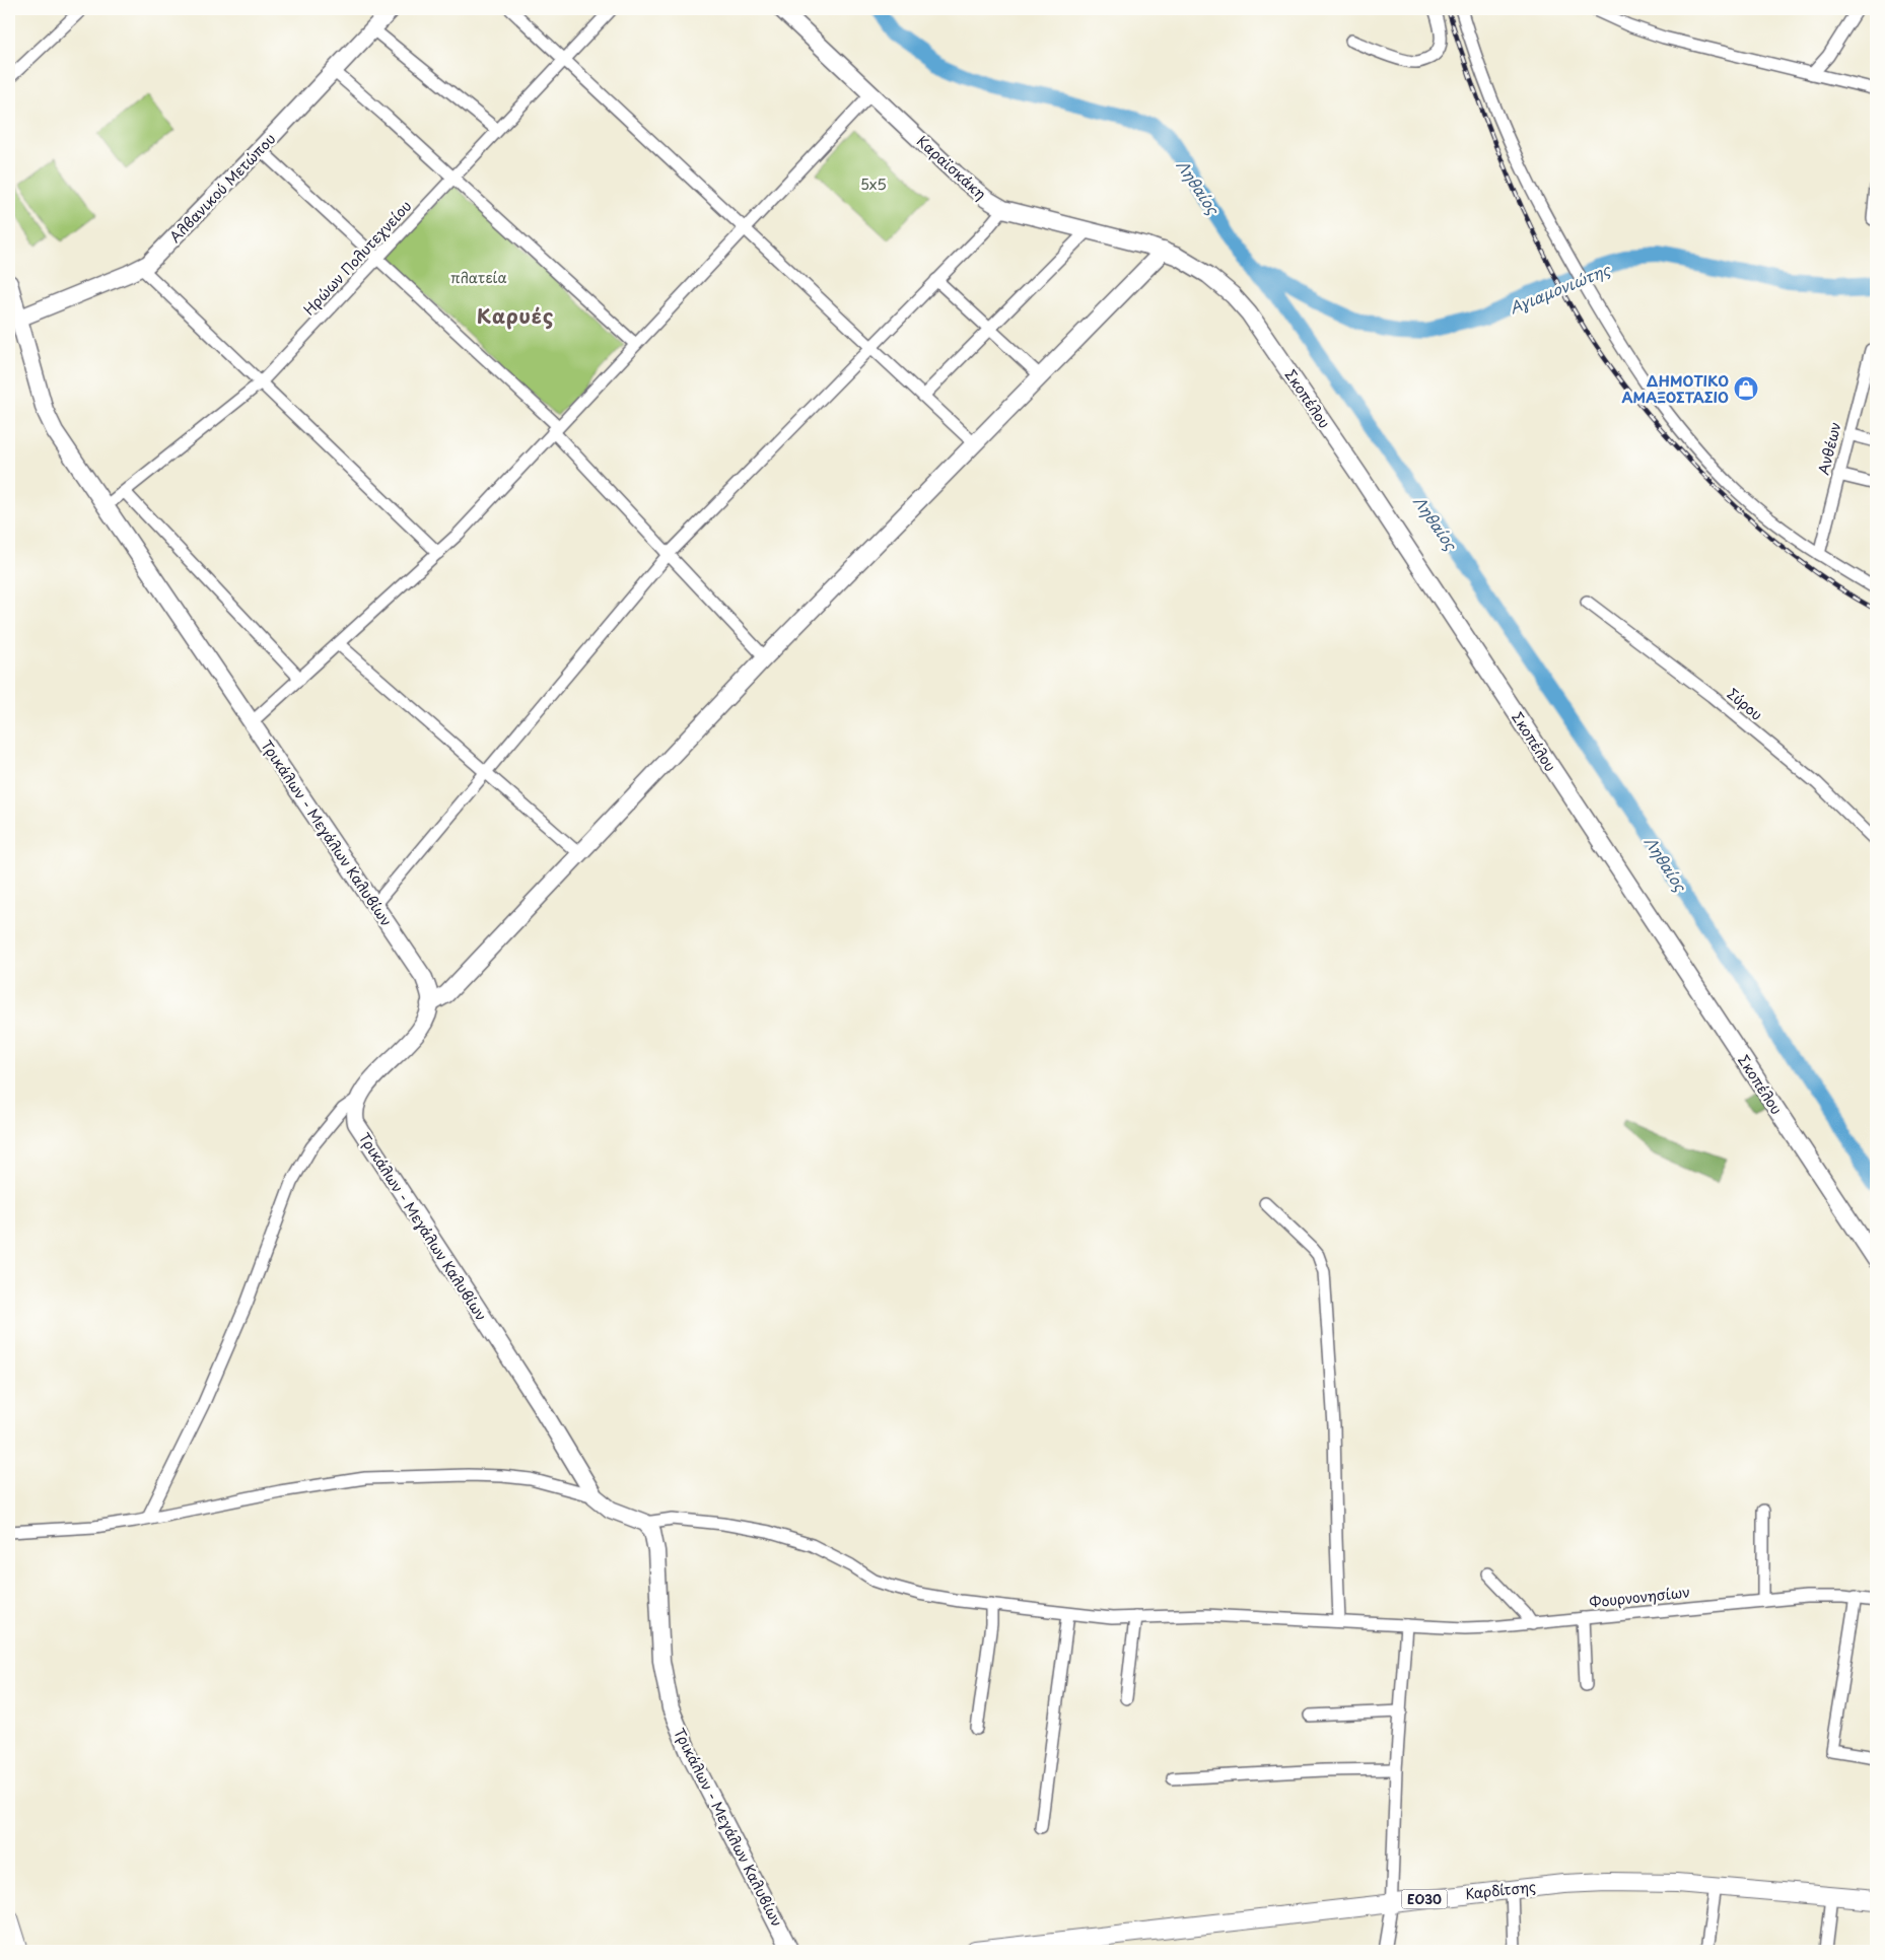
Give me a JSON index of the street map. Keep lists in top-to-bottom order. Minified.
{"streets":{"main road":["Καρδίτσης","ΕΟ30"],"street":["Καραϊσκάκη","Αλβανικού Μετώπου","Ηρώων Πολυτεχνείου","Σκοπέλου","Ανθέων","Σύρου","Τρικάλων - Μεγάλων Καλυβίων","Φουρνονησίων"]},"crossings":[["Καραϊσκάκη","Σκοπέλου"],["Αλβανικού Μετώπου","Τρικάλων - Μεγάλων Καλυβίων"],["Ηρώων Πολυτεχνείου","Τρικάλων - Μεγάλων Καλυβίων"],["Τρικάλων - Μεγάλων Καλυβίων","Φουρνονησίων"]],"districts":["Καρυές"],"water":["Ληθαίος","Αγιαμονιώτης"],"parks":["5x5","πλατεία"],"places":{"shop":["ΔΗΜΟΤΙΚΟ ΑΜΑΞΟΣΤΑΣΙΟ"]}}
